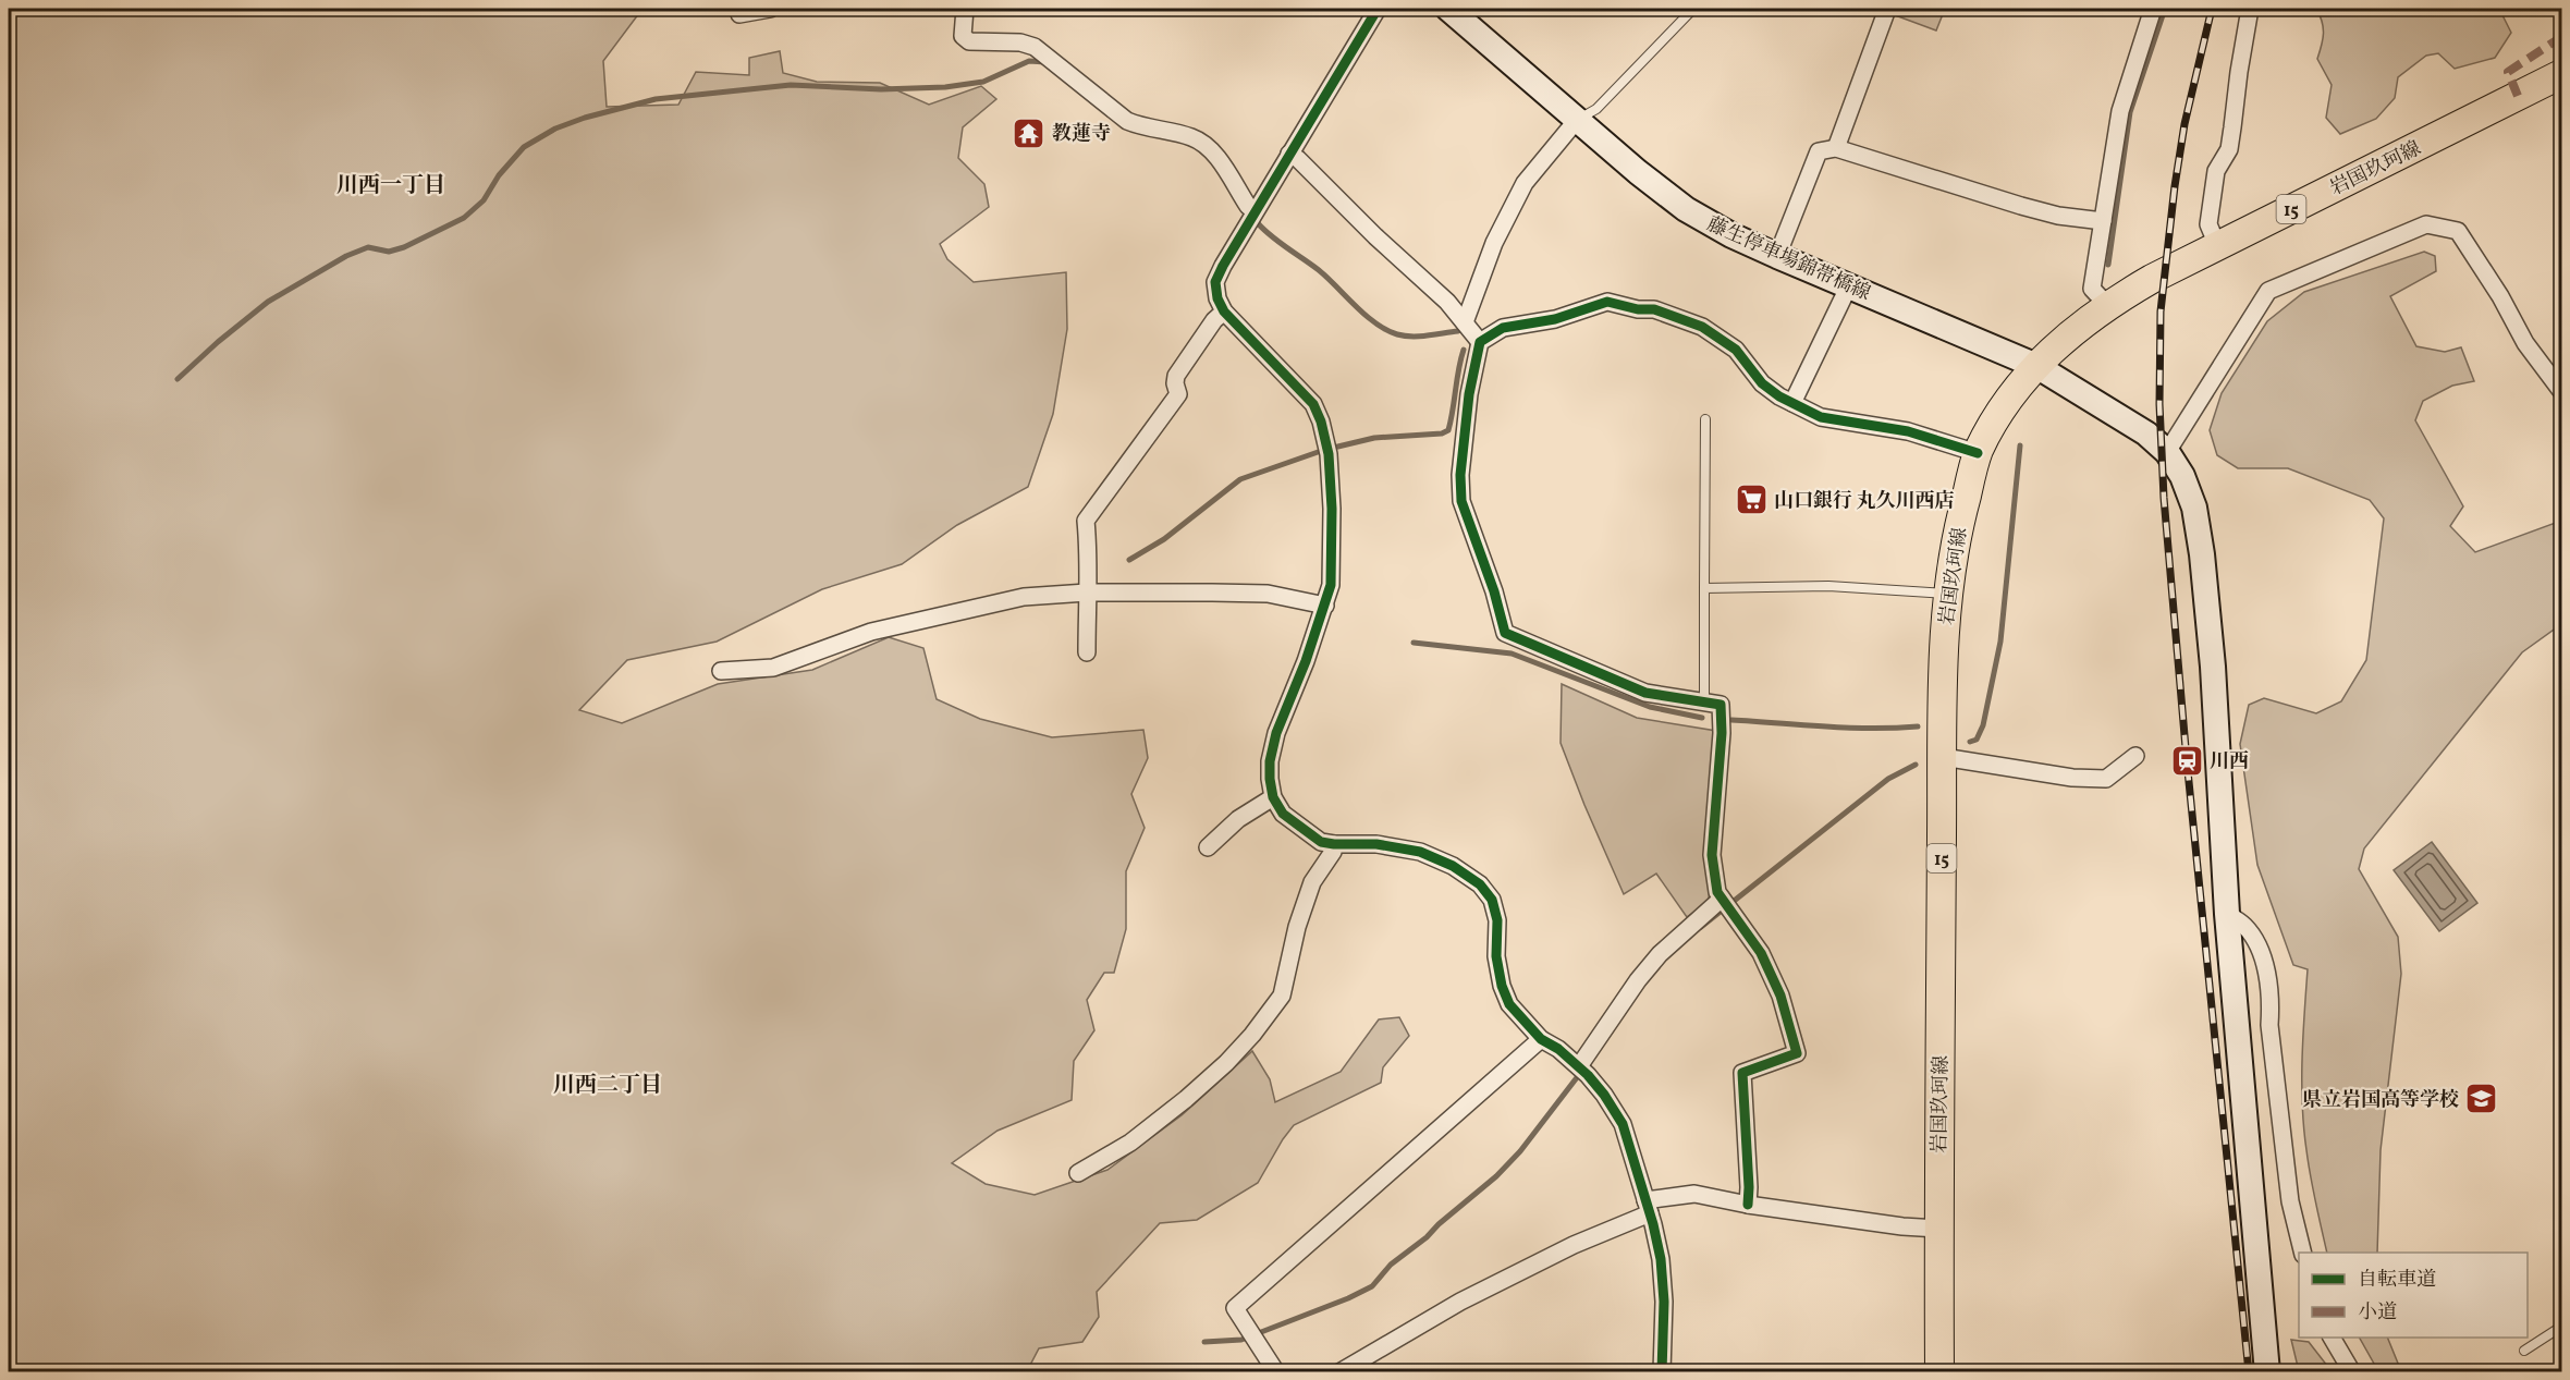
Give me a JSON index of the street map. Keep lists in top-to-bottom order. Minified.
{"streets":{"main road":["岩国玖珂線","15"],"street":["藤生停車場錦帯橋線"]},"crossings":[["岩国玖珂線","藤生停車場錦帯橋線"]],"districts":["川西一丁目","川西二丁目"],"places":{"temple":["教蓮寺"],"supermarket":["山口銀行 丸久川西店"],"station":["川西"],"school or university":["県立岩国高等学校"]},"legend":["自転車道","小道"]}
